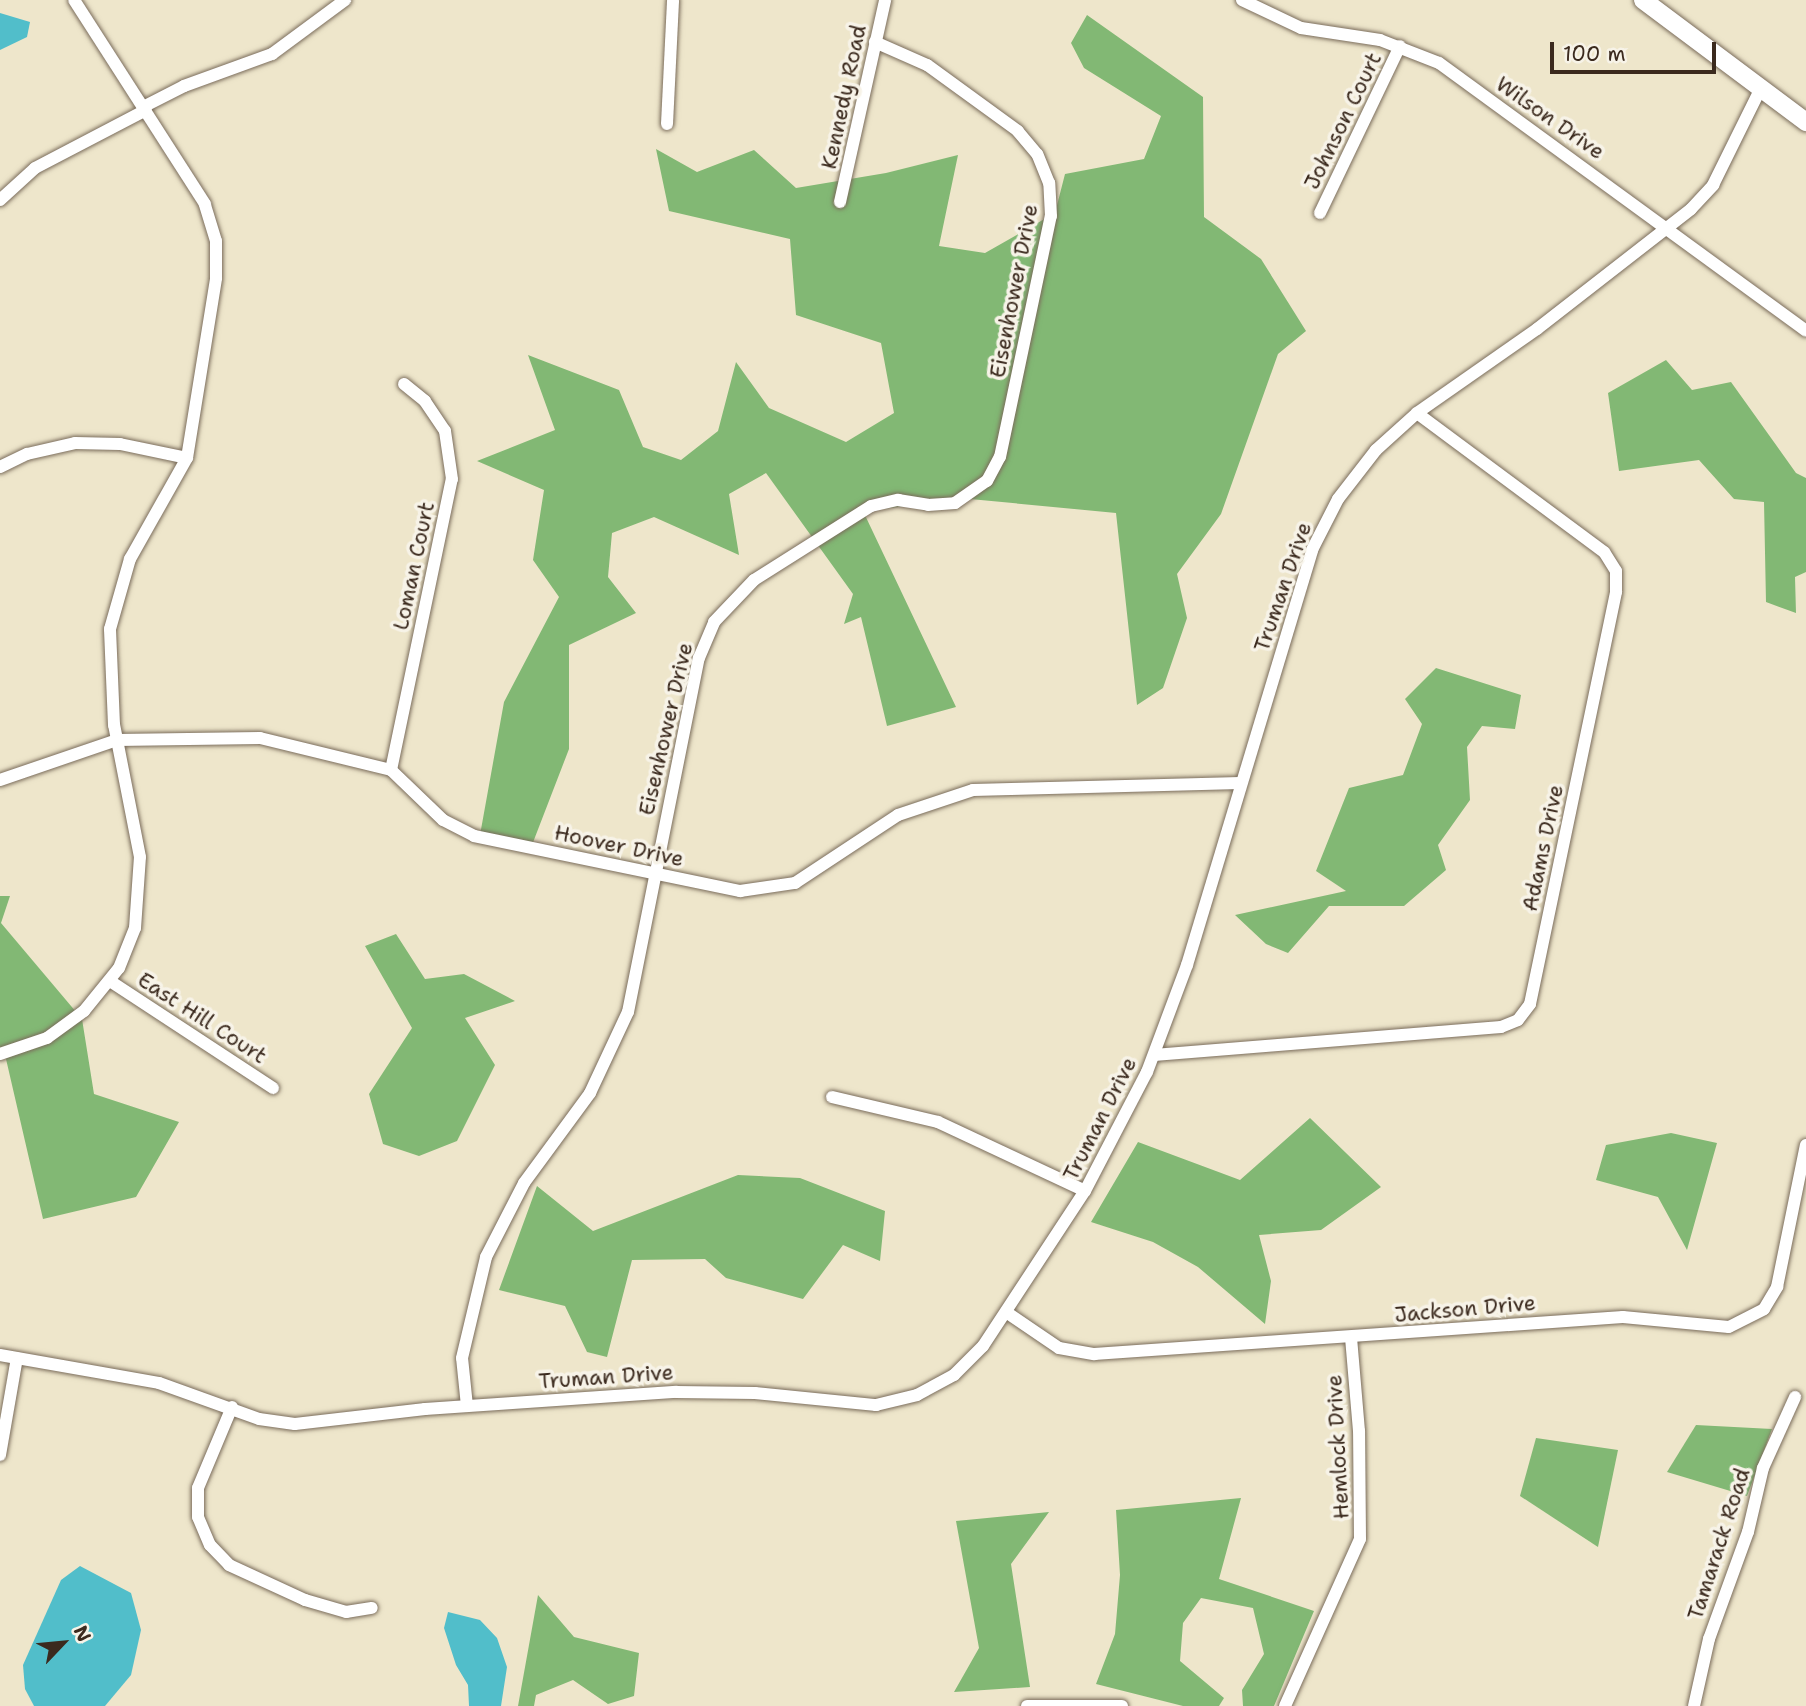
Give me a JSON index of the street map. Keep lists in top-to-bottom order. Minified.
{"streets":{"street":["Kennedy Road","Wilson Drive","Johnson Court","Eisenhower Drive","Loman Court","Truman Drive","Hoover Drive","Adams Drive","East Hill Court","Jackson Drive","Hemlock Drive","Tamarack Road"]},"crossings":[["Kennedy Road","Eisenhower Drive"],["Wilson Drive","Johnson Court"],["Wilson Drive","Truman Drive"],["Eisenhower Drive","Truman Drive"],["Eisenhower Drive","Hoover Drive"],["Loman Court","Hoover Drive"],["Truman Drive","Hoover Drive"],["Truman Drive","Adams Drive"],["Truman Drive","Jackson Drive"],["Jackson Drive","Hemlock Drive"]],"scale_bar":"100 m","north":"top right"}
